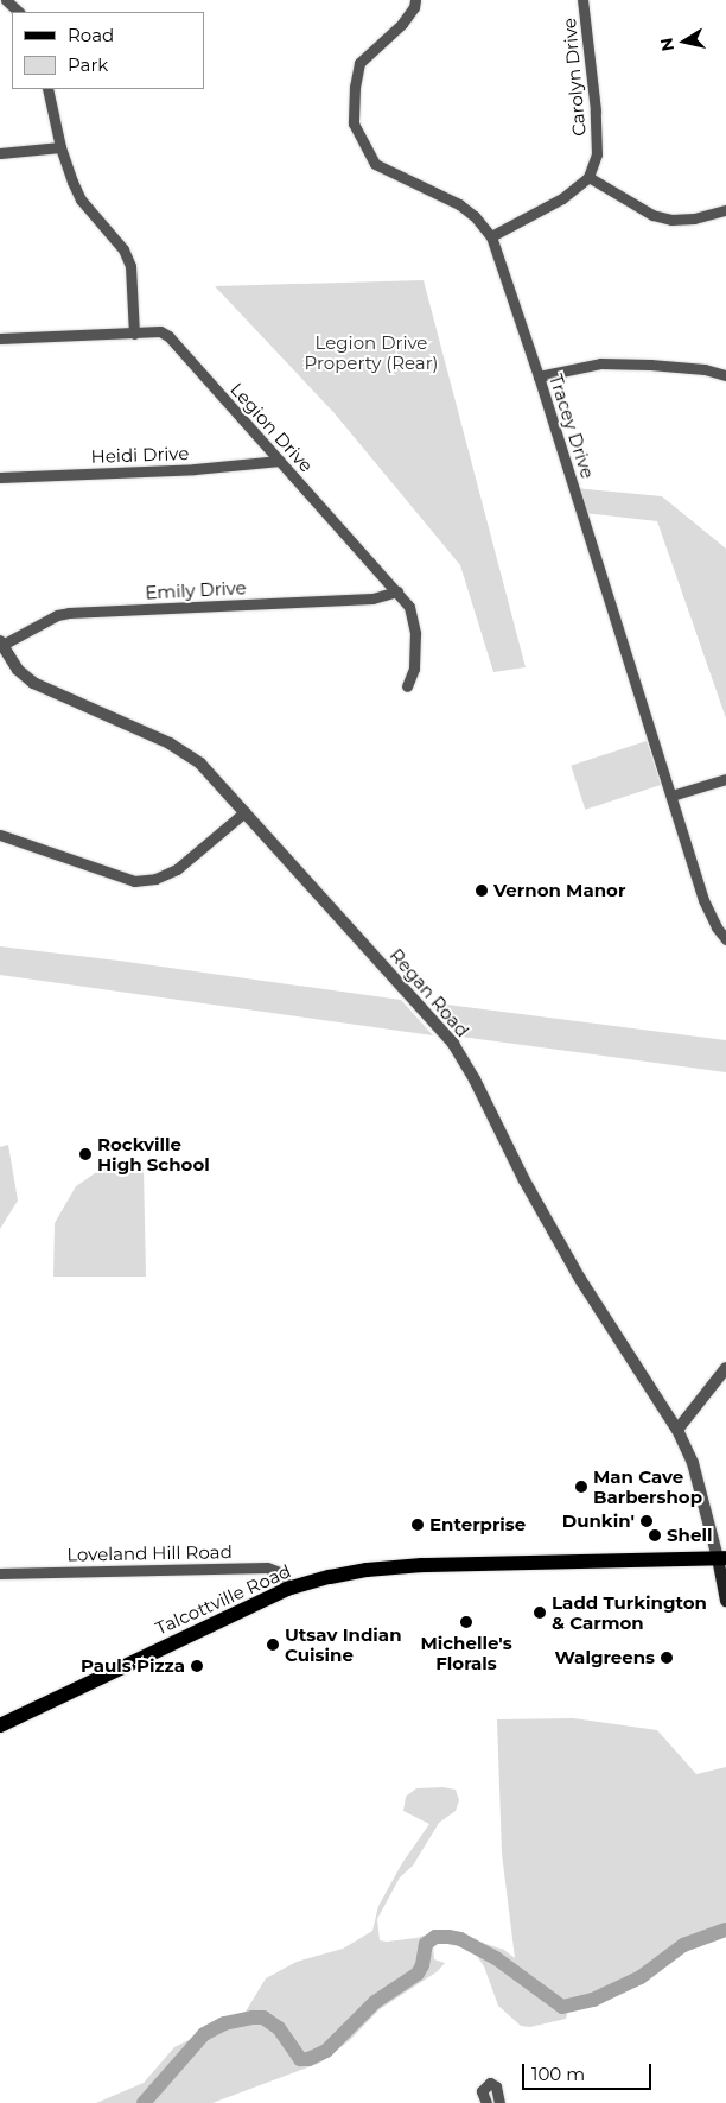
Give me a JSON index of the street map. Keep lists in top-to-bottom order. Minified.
{"streets":{"main road":["Talcottville Road"],"street":["Carolyn Drive","Tracey Drive","Legion Drive","Heidi Drive","Emily Drive","Regan Road","Loveland Hill Road"]},"crossings":[["Legion Drive","Heidi Drive"],["Legion Drive","Emily Drive"],["Emily Drive","Regan Road"],["Regan Road","Talcottville Road"],["Loveland Hill Road","Talcottville Road"]],"parks":["Legion Drive Property (Rear)"],"places":["Vernon Manor","Rockville High School","Man Cave Barbershop","Dunkin'","Enterprise","Shell","Ladd Turkington & Carmon","Michelle's Florals","Utsav Indian Cuisine","Walgreens","Pauls Pizza"],"legend":["Road","Park"],"scale_bar":"100 m","north":"left"}
